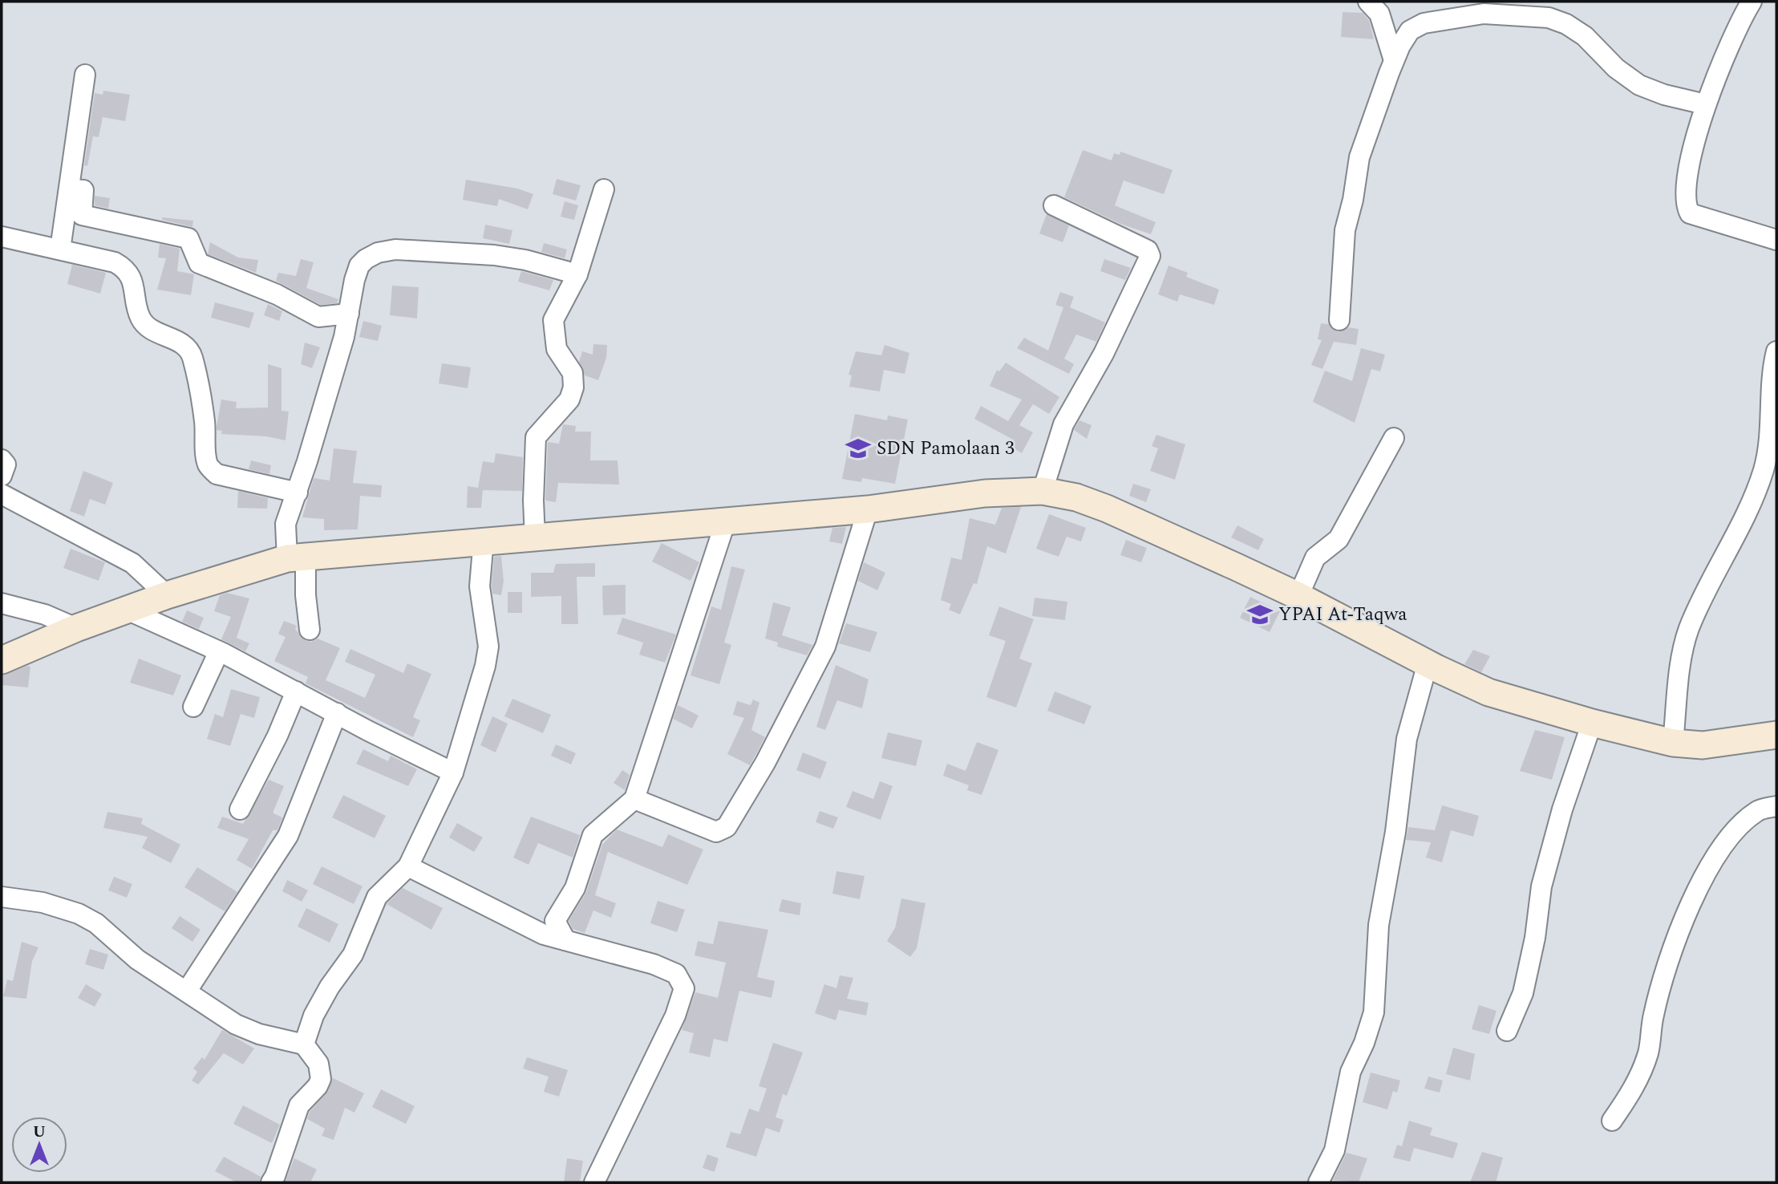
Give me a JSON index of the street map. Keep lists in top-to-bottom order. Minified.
{"places":{"school or university":["SDN Pamolaan 3","YPAI At-Taqwa"]},"north":"top"}
